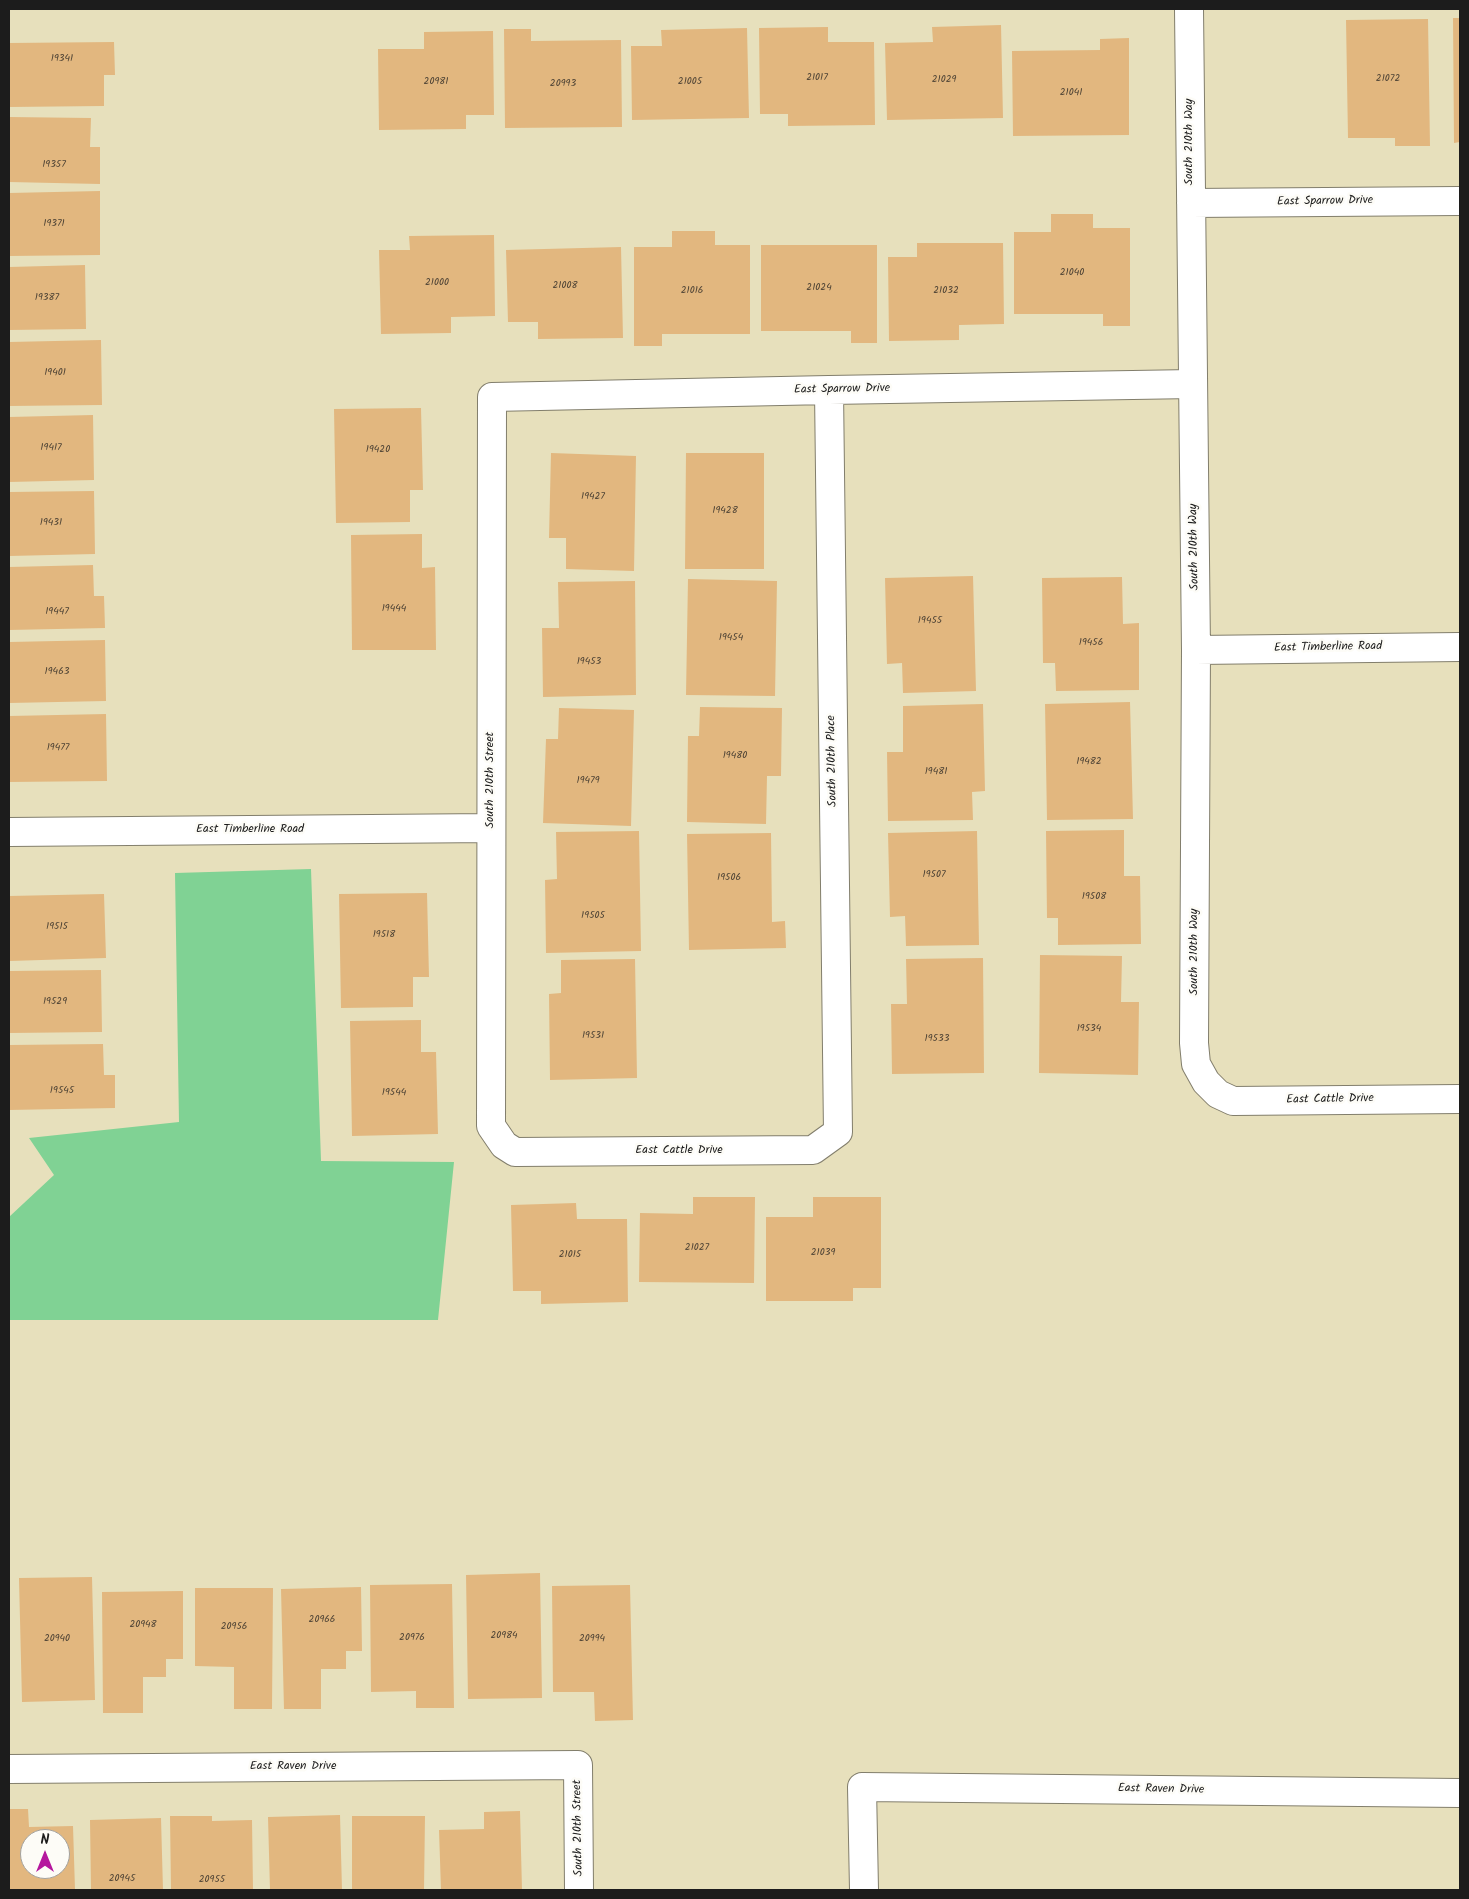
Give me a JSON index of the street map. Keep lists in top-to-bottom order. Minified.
{"streets":{"street":["South 210th Way","East Sparrow Drive","East Timberline Road","South 210th Place","South 210th Street","East Cattle Drive","East Raven Drive"]},"crossings":[["South 210th Way","East Sparrow Drive"],["South 210th Way","East Timberline Road"],["South 210th Way","East Cattle Drive"],["East Sparrow Drive","South 210th Place"],["East Sparrow Drive","South 210th Street"],["East Timberline Road","South 210th Street"],["South 210th Place","East Cattle Drive"],["South 210th Street","East Cattle Drive"],["South 210th Street","East Raven Drive"]],"house_numbers":["19341","21017","21072","21029","20981","21005","20993","21041","19357","19371","21040","21000","21008","21024","21016","21032","19387","19401","19417","19420","19427","19428","19431","19444","19447","19455","19454","19456","19453","19463","19477","19480","19482","19481","19479","19507","19506","19508","19505","19515","19518","19529","19534","19531","19533","19545","19544","21027","21039","21015","20966","20948","20956","20984","20976","20940","20994","20945","20955"],"north":"top"}
